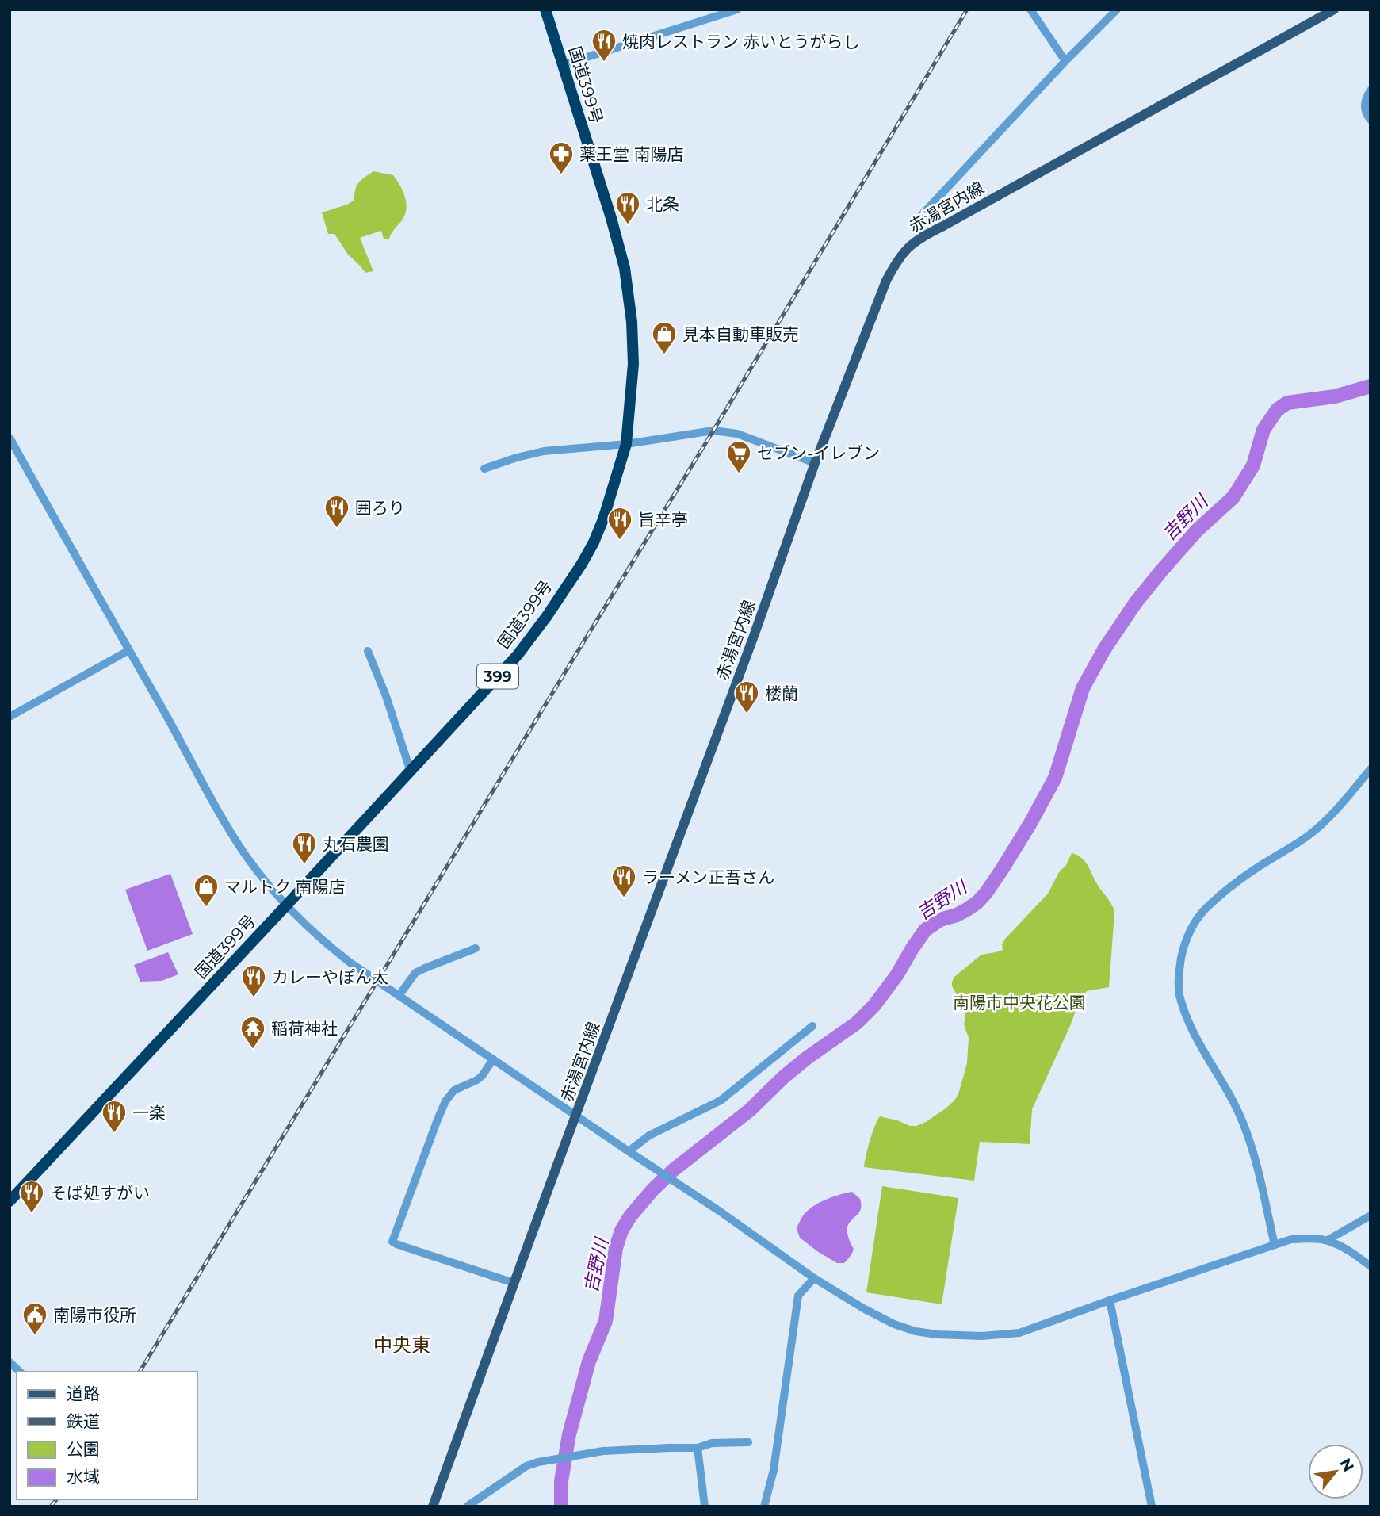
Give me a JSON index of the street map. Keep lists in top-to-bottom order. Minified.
{"streets":{"highway":["国道399号","399"],"main road":["赤湯宮内線"]},"districts":["中央東"],"water":["吉野川"],"parks":["南陽市中央花公園"],"places":{"restaurant":["焼肉レストラン 赤いとうがらし","北条","囲ろり","旨辛亭","楼蘭","丸石農園","ラーメン正吾さん","カレーやぽん太","一楽","そば処すがい"],"pharmacy":["薬王堂 南陽店"],"shop":["見本自動車販売","マルトク 南陽店"],"supermarket":["セブン-イレブン"],"temple":["稲荷神社"],"public building":["南陽市役所"]},"legend":["道路","鉄道","公園","水域"],"north":"top right"}
